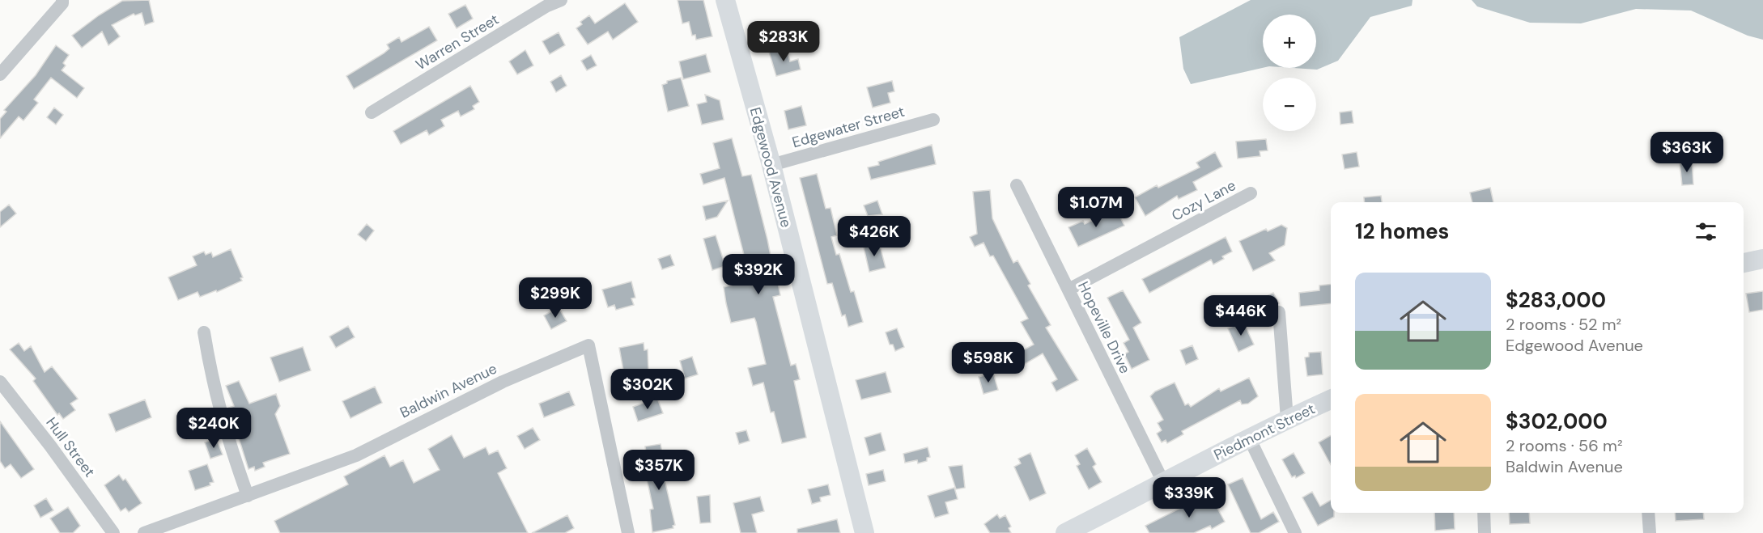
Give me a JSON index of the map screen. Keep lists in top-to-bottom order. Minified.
{"streets":{"street":["Warren Street","Edgewater Street","Edgewood Avenue","Cozy Lane","Hopeville Drive","Baldwin Avenue","Piedmont Street","Hull Street"]},"crossings":[["Edgewater Street","Edgewood Avenue"],["Cozy Lane","Hopeville Drive"],["Hopeville Drive","Piedmont Street"]],"page":{"map_buttons":["+","−"],"price":["$283K","$363K","$1.07M","$426K","$392K","$299K","$446K","$598K","$302K","$240K","$357K","$339K"],"heading":"12 homes","list":[{"name":"$283,000","note":"2 rooms · 52 m² · Edgewood Avenue"},{"name":"$302,000","note":"2 rooms · 56 m² · Baldwin Avenue"}]}}
